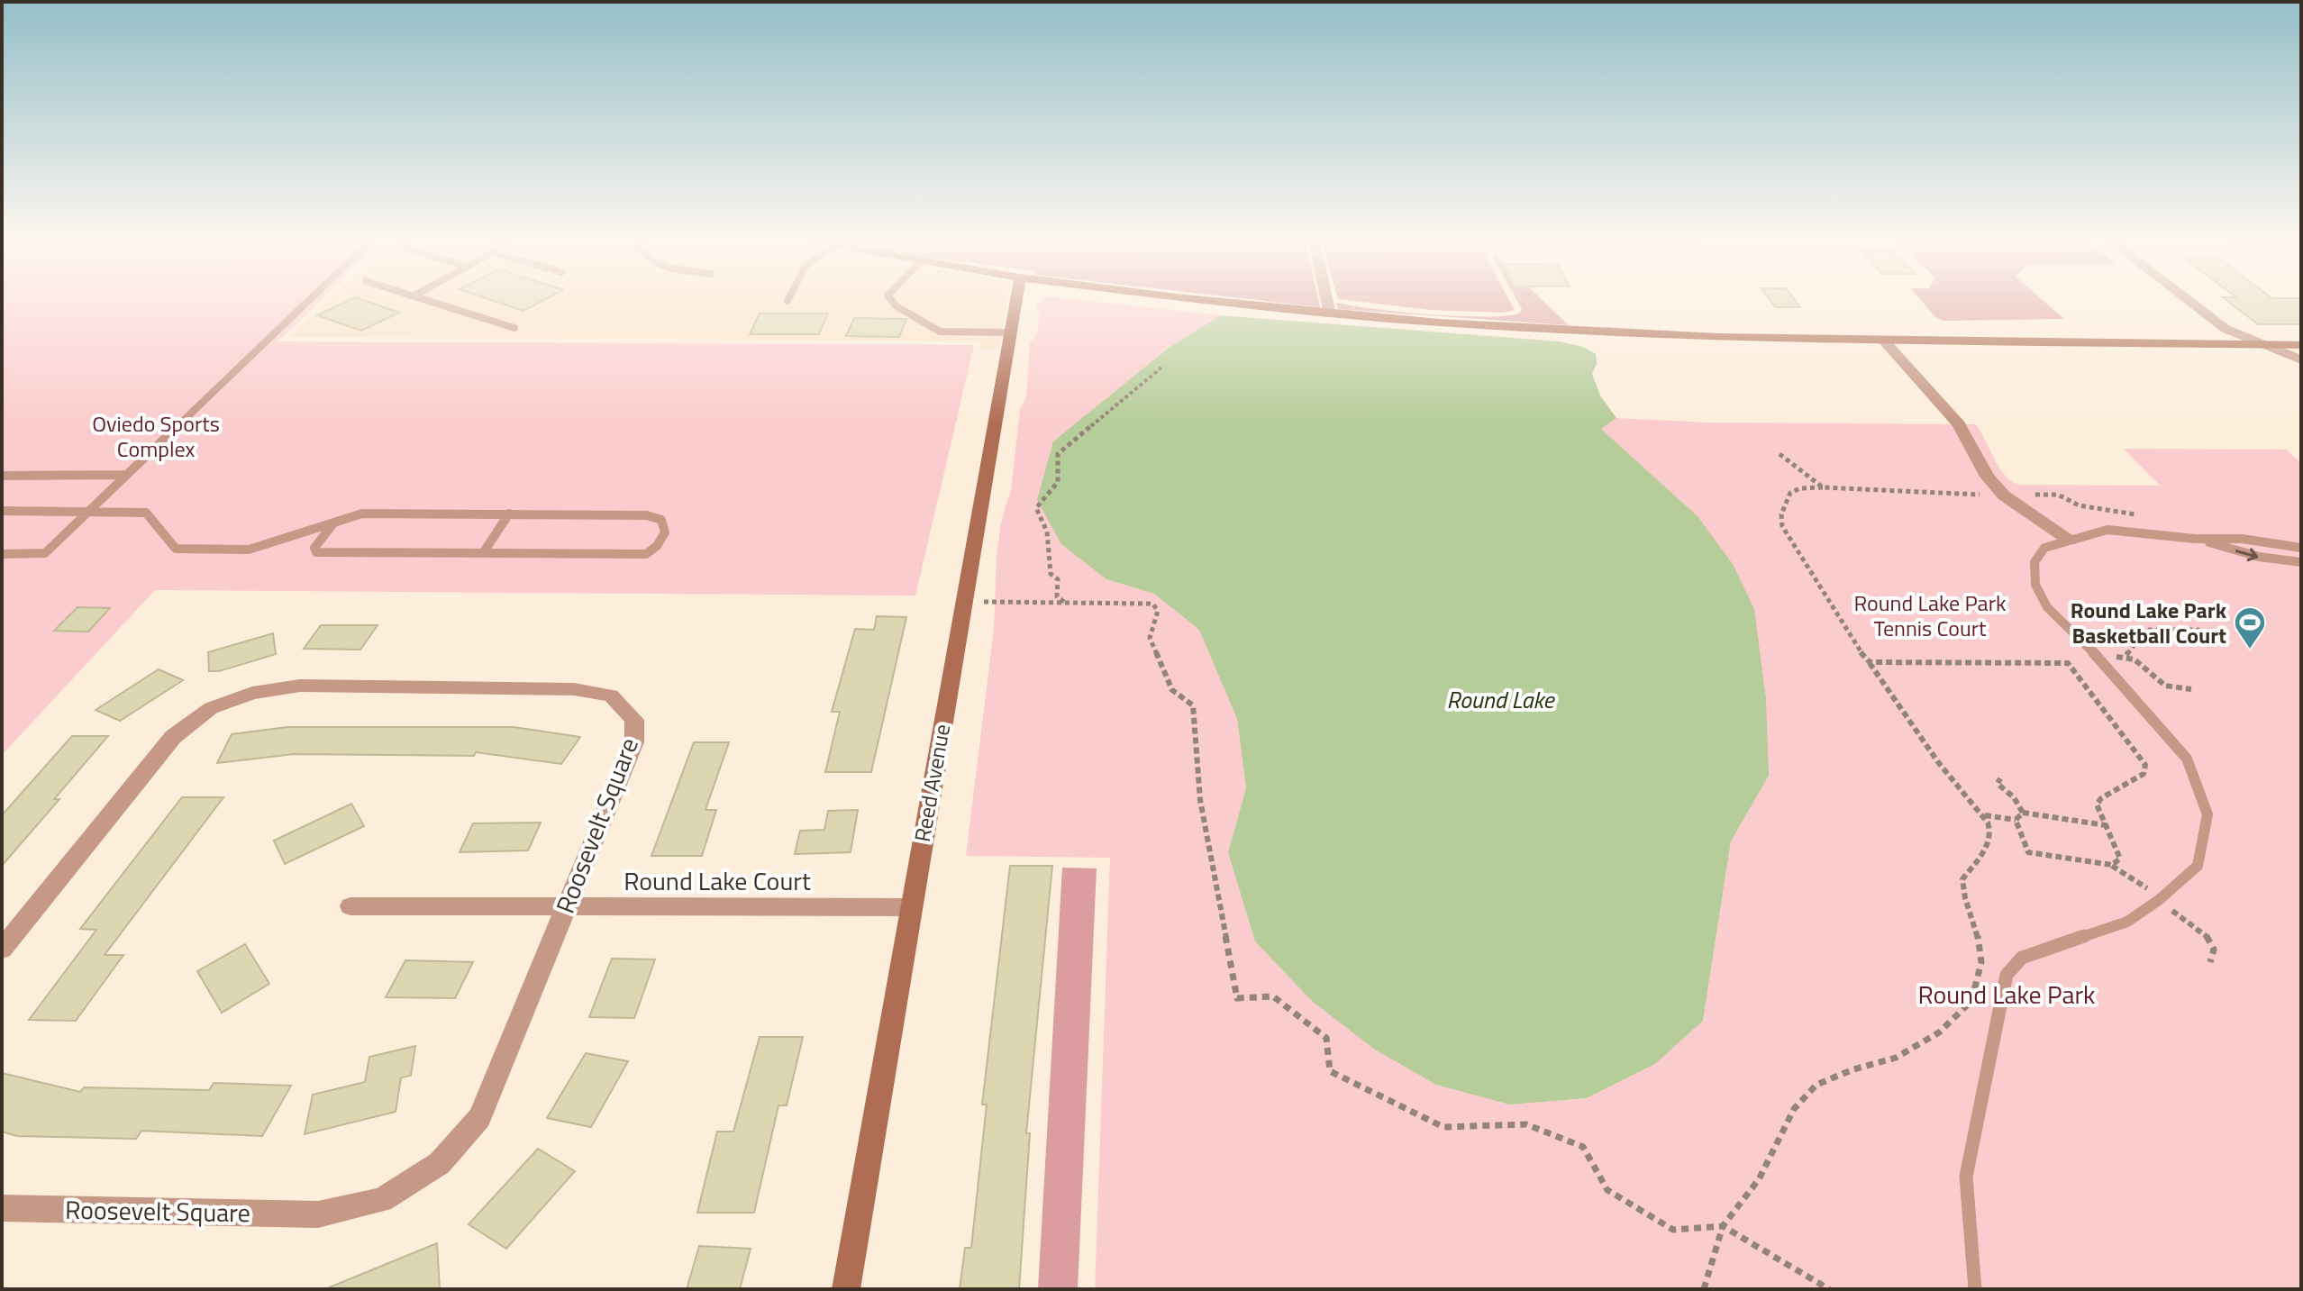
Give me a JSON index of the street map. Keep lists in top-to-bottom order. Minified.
{"streets":{"main road":["Reed Avenue"],"street":["Roosevelt Square","Round Lake Court"]},"crossings":[["Reed Avenue","Round Lake Court"],["Roosevelt Square","Round Lake Court"]],"water":["Round Lake"],"parks":["Oviedo Sports Complex","Round Lake Park Tennis Court","Round Lake Park"],"places":{"sports":["Round Lake Park Basketball Court"]}}
